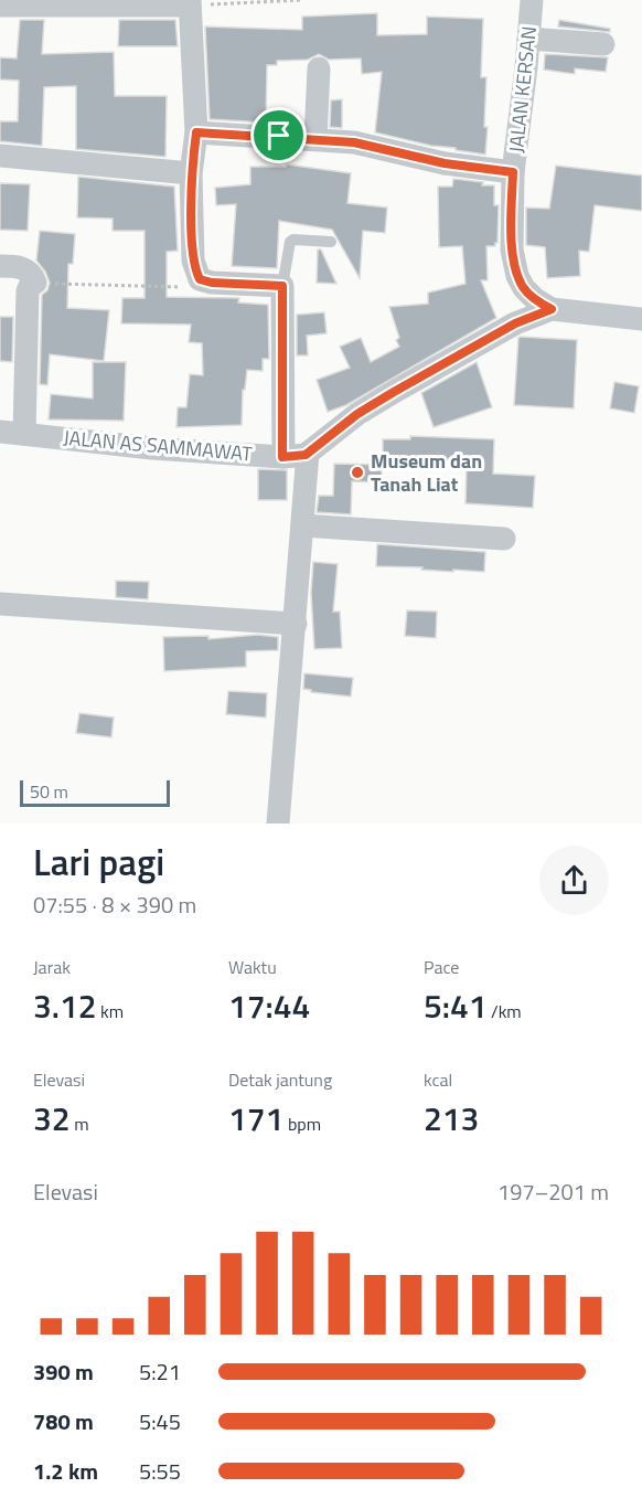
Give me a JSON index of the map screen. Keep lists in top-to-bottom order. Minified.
{"streets":{"street":["JALAN KERSAN","JALAN AS SAMMAWAT"]},"places":["Museum dan Tanah Liat"],"scale_bar":"50 m","page":{"scale":"50 m","heading":["Lari pagi","07:55 · 8 × 390 m"],"stats":[["Jarak","3.12 km"],["Waktu","17:44"],["Pace","5:41 /km"],["Elevasi","32 m"],["Detak jantung","171 bpm"],["kcal","213"]],"chart":["Elevasi","197–201 m"],"list":[{"name":"390 m","note":"5:21"},{"name":"780 m","note":"5:45"},{"name":"1.2 km","note":"5:55"}]}}
